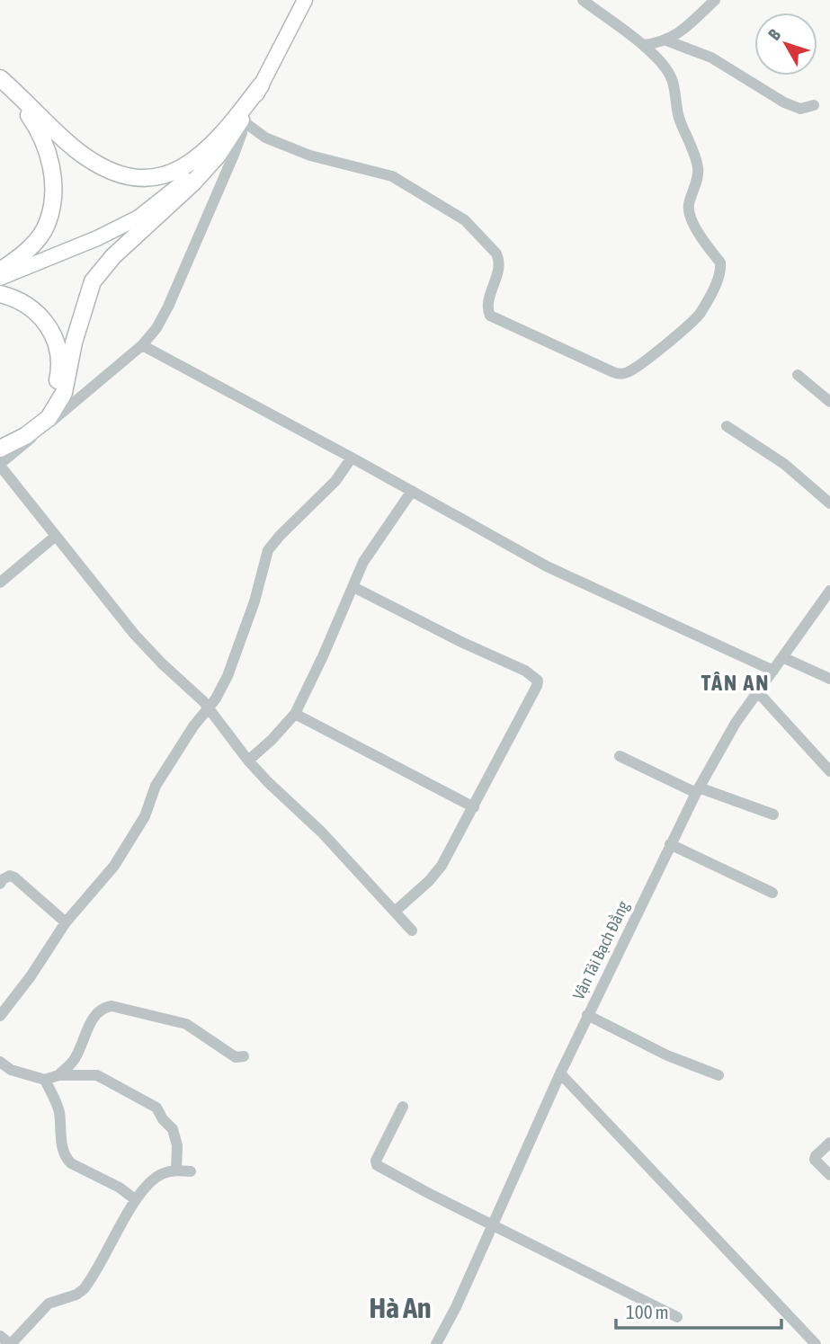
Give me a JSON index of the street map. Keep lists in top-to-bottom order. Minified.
{"streets":{"street":["Vận Tải Bạch Đằng"]},"districts":["TÂN AN","Hà An"],"scale_bar":"100 m","north":"top left"}
